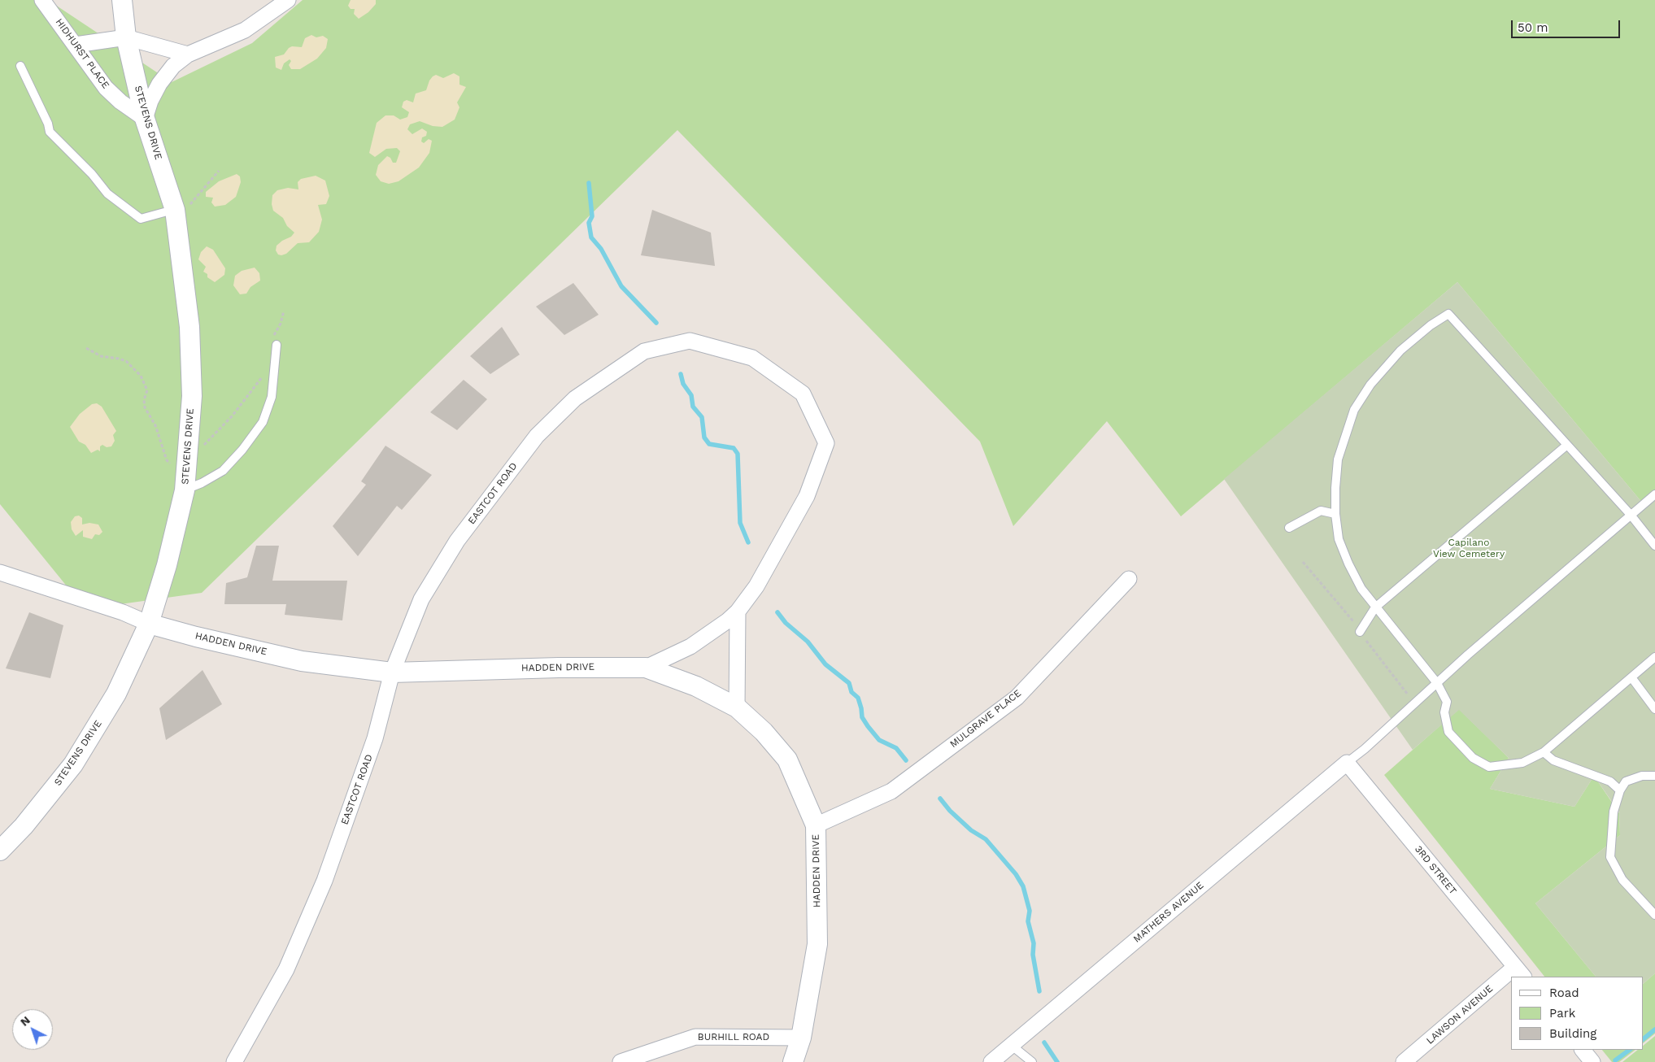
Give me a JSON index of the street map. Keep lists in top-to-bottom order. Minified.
{"streets":{"street":["HIDHURST PLACE","STEVENS DRIVE","EASTCOT ROAD","HADDEN DRIVE","MULGRAVE PLACE","3RD STREET","MATHERS AVENUE","LAWSON AVENUE","BURHILL ROAD"]},"crossings":[["HIDHURST PLACE","STEVENS DRIVE"],["STEVENS DRIVE","HADDEN DRIVE"],["EASTCOT ROAD","HADDEN DRIVE"],["HADDEN DRIVE","MULGRAVE PLACE"],["HADDEN DRIVE","BURHILL ROAD"],["3RD STREET","MATHERS AVENUE"]],"parks":["Capilano View Cemetery"],"legend":["Road","Park","Building"],"scale_bar":"50 m","north":"top left"}
